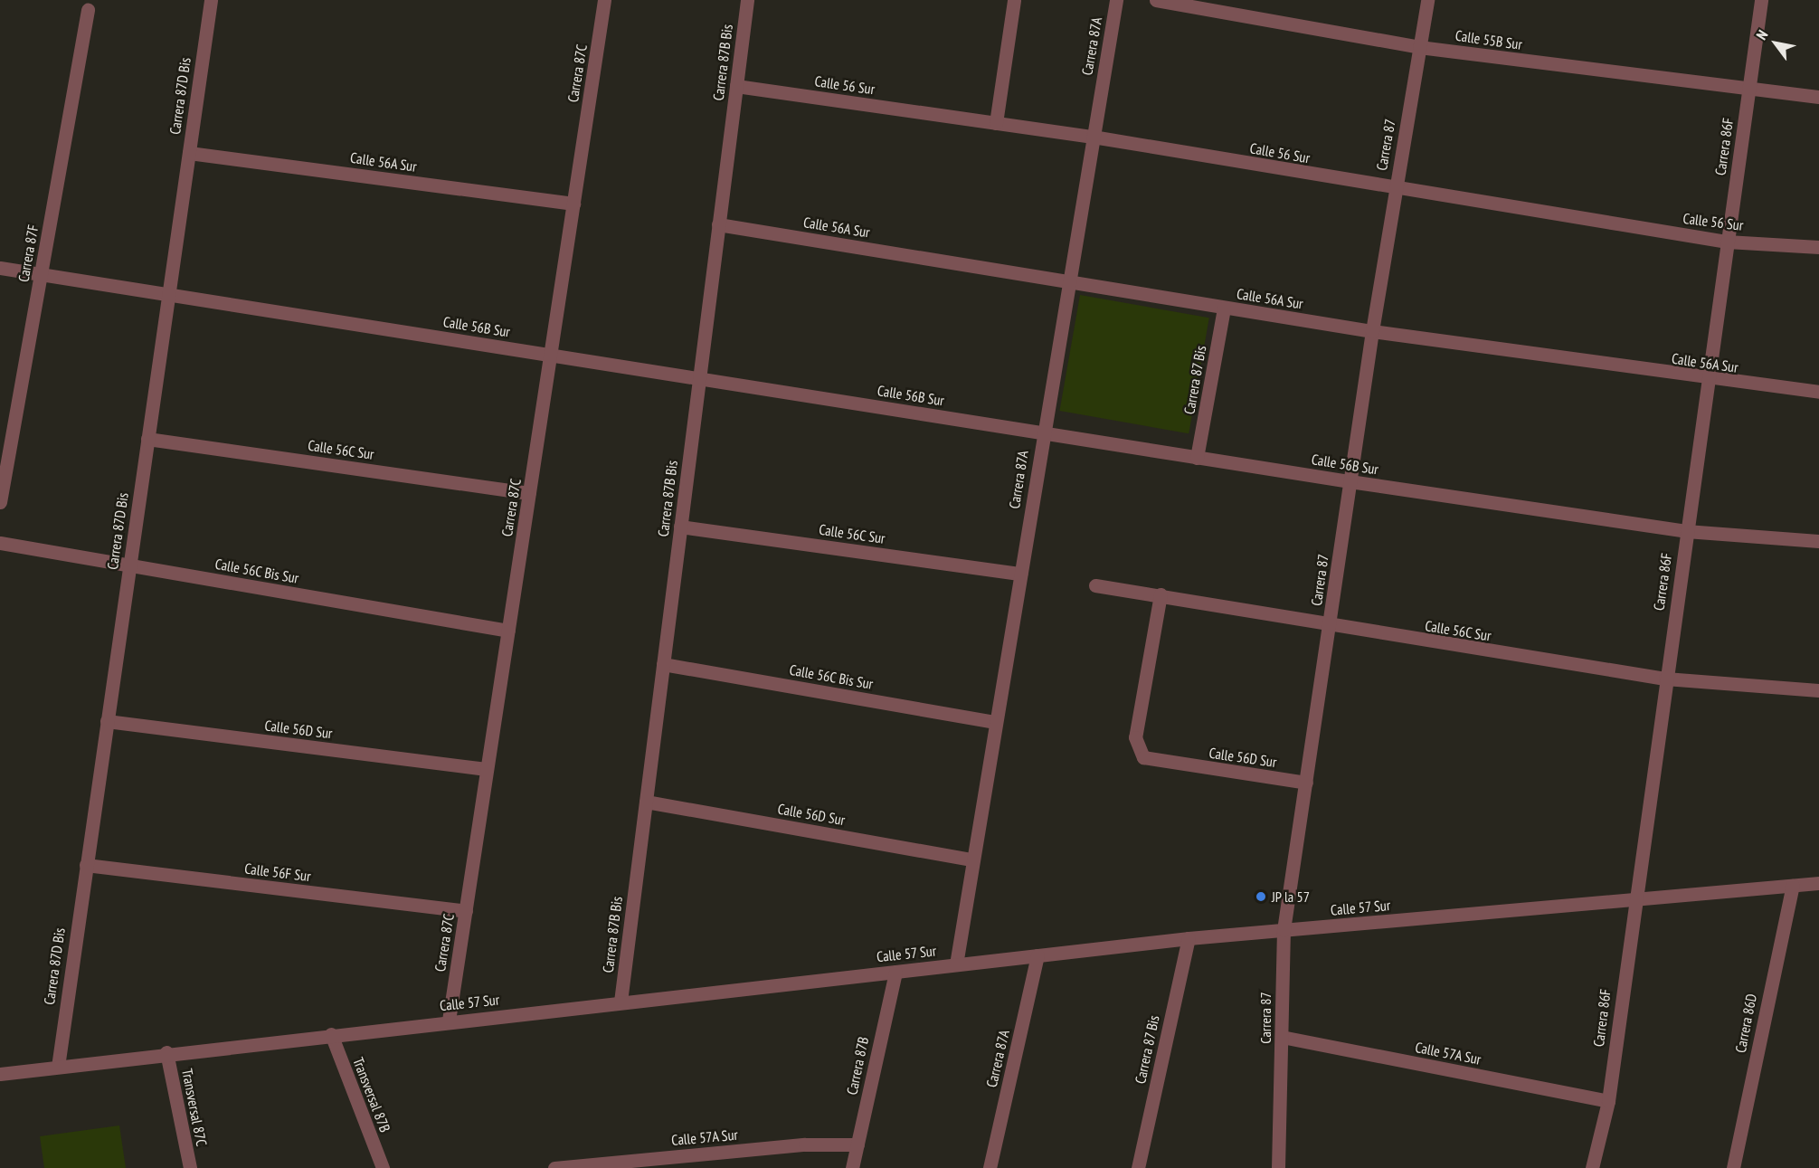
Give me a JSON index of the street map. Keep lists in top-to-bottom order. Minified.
{"streets":{"street":["Calle 55B Sur","Carrera 87A","Carrera 87B Bis","Carrera 87C","Calle 56 Sur","Carrera 87D Bis","Carrera 87","Carrera 86F","Calle 56A Sur","Carrera 87F","Calle 56B Sur","Carrera 87 Bis","Calle 56C Sur","Calle 56C Bis Sur","Calle 56D Sur","Calle 56F Sur","Calle 57 Sur","Carrera 86D","Calle 57A Sur","Carrera 87B","Transversal 87B","Transversal 87C"]},"crossings":[["Calle 55B Sur","Carrera 87"],["Calle 55B Sur","Carrera 86F"],["Carrera 87A","Calle 56 Sur"],["Carrera 87A","Calle 56A Sur"],["Carrera 87A","Calle 56B Sur"],["Carrera 87A","Calle 56C Sur"],["Carrera 87A","Calle 56C Bis Sur"],["Carrera 87A","Calle 56D Sur"],["Carrera 87A","Calle 57 Sur"],["Carrera 87B Bis","Calle 56 Sur"],["Carrera 87B Bis","Calle 56A Sur"],["Carrera 87B Bis","Calle 56B Sur"],["Carrera 87B Bis","Calle 56C Sur"],["Carrera 87B Bis","Calle 56C Bis Sur"],["Carrera 87B Bis","Calle 56D Sur"],["Carrera 87B Bis","Calle 57 Sur"],["Carrera 87C","Calle 56A Sur"],["Carrera 87C","Calle 56B Sur"],["Carrera 87C","Calle 56C Sur"],["Carrera 87C","Calle 56C Bis Sur"],["Carrera 87C","Calle 56D Sur"],["Carrera 87C","Calle 56F Sur"],["Carrera 87C","Calle 57 Sur"],["Calle 56 Sur","Carrera 87"],["Calle 56 Sur","Carrera 86F"],["Carrera 87D Bis","Calle 56A Sur"],["Carrera 87D Bis","Calle 56B Sur"],["Carrera 87D Bis","Calle 56C Sur"],["Carrera 87D Bis","Calle 56C Bis Sur"],["Carrera 87D Bis","Calle 56D Sur"],["Carrera 87D Bis","Calle 56F Sur"],["Carrera 87D Bis","Calle 57 Sur"],["Carrera 87","Calle 56A Sur"],["Carrera 87","Calle 56B Sur"],["Carrera 87","Calle 56C Sur"],["Carrera 87","Calle 56D Sur"],["Carrera 87","Calle 57 Sur"],["Carrera 87","Calle 57A Sur"],["Carrera 86F","Calle 56A Sur"],["Carrera 86F","Calle 56B Sur"],["Carrera 86F","Calle 56C Sur"],["Carrera 86F","Calle 57 Sur"],["Carrera 86F","Calle 57A Sur"],["Calle 56A Sur","Carrera 87 Bis"],["Carrera 87F","Calle 56B Sur"],["Calle 56B Sur","Carrera 87 Bis"],["Carrera 87 Bis","Calle 57 Sur"],["Calle 56C Sur","Calle 56D Sur"],["Calle 57 Sur","Carrera 86D"],["Calle 57 Sur","Carrera 87B"],["Calle 57 Sur","Transversal 87B"],["Calle 57 Sur","Transversal 87C"],["Calle 57A Sur","Carrera 87B"]],"places":["JP la 57"],"north":"top left"}
